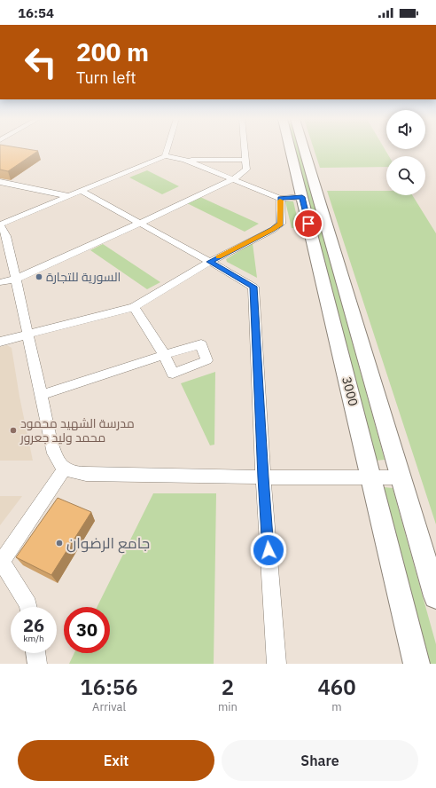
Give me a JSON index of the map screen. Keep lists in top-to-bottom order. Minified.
{"streets":{"street":["3000"]},"places":["السورية للتجارة","مدرسة الشهيد محمود محمد وليد جعرور","جامع الرضوان"],"page":{"status":"16:54","turn":["200 m","Turn left"],"speed":"26 km/h","limit":"30","eta":["16:56","Arrival","2","min","460","m"],"buttons":["Exit","Share"]}}
